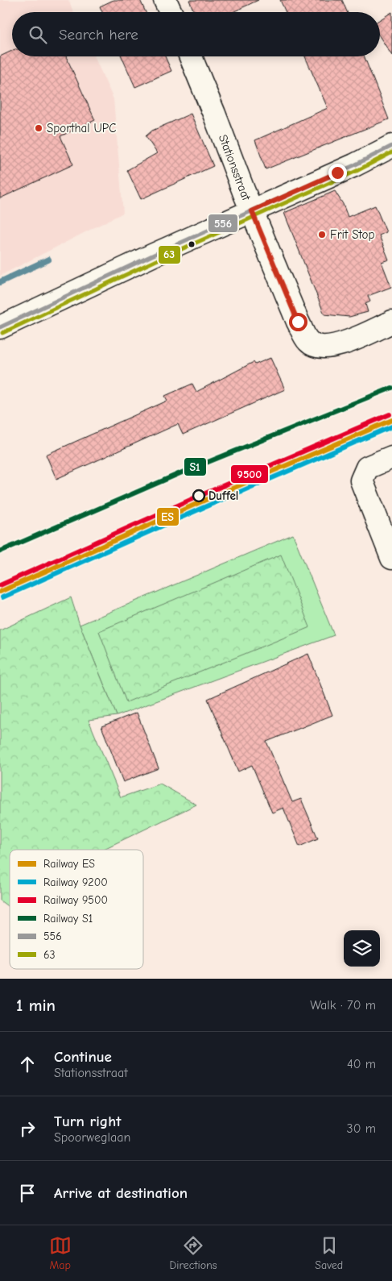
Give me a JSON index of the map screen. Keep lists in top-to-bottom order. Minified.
{"streets":{"street":["Stationsstraat"]},"places":["Sporthal UPC","Frit Stop","Duffel"],"lines":["transit line 556","transit line 63","rail line S1","rail line 9500","rail line ES","rail line 9200"],"legend":["Railway ES","Railway 9200","Railway 9500","Railway S1","556","63"],"page":{"search":"Search here","heading":["1 min","Walk · 70 m"],"list":[["Continue","Stationsstraat","40 m"],["Turn right","Spoorweglaan","30 m"],"Arrive at destination"],"nav":["Map","Directions","Saved"]}}
